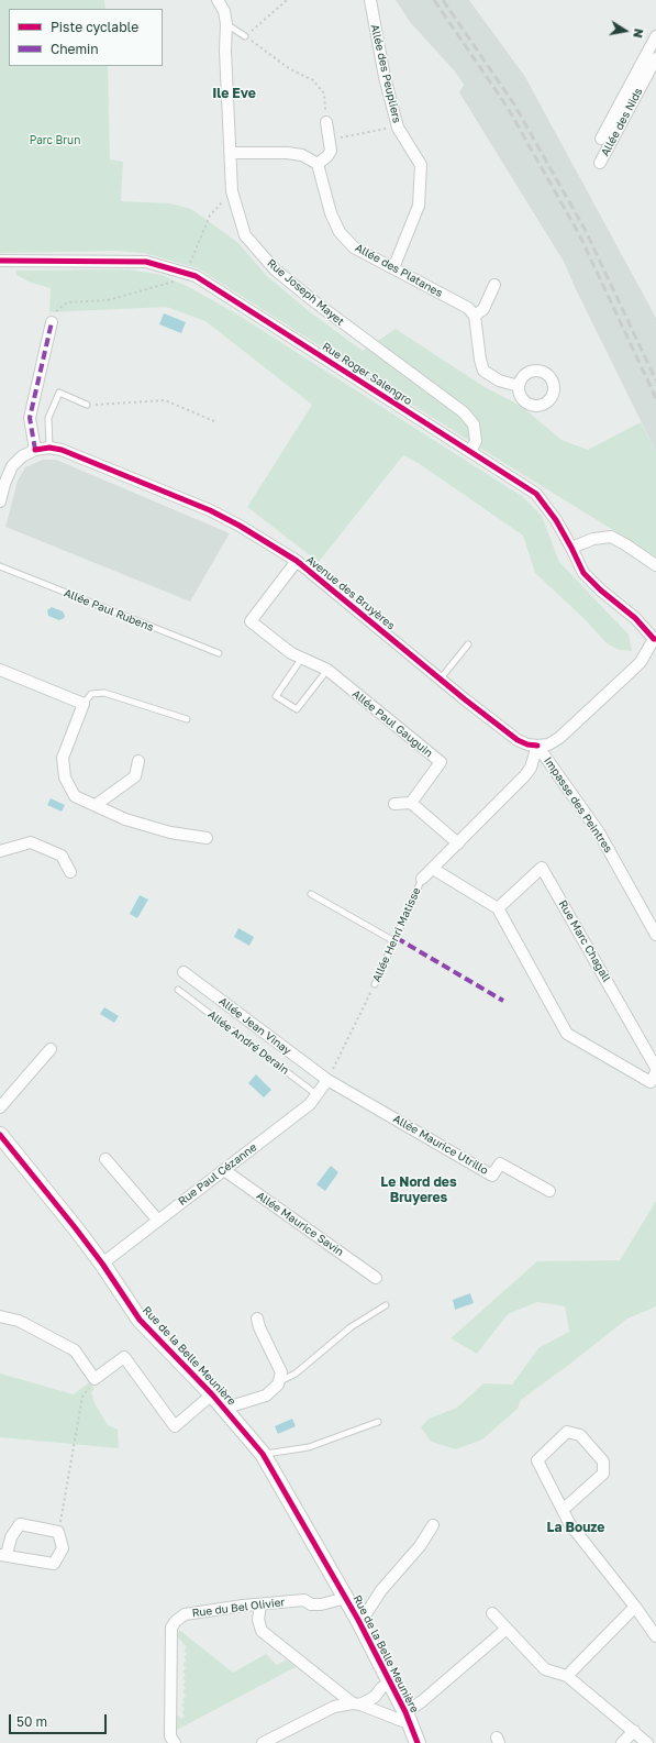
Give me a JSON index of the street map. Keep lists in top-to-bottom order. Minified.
{"streets":{"street":["Allée des Peupliers","Allée des Nids","Allée des Platanes","Rue Joseph Mayet","Rue Roger Salengro","Avenue des Bruyères","Allée Paul Gauguin","Impasse des Peintres","Allée Henri Matisse","Rue Marc Chagall","Allée Jean Vinay","Allée Maurice Utrillo","Rue Paul Cézanne","Allée Maurice Savin","Rue de la Belle Meunière","Rue du Bel Olivier"],"lane":["Allée Paul Rubens","Allée André Derain"]},"crossings":[["Allée des Peupliers","Allée des Platanes"],["Rue Joseph Mayet","Rue Roger Salengro"],["Avenue des Bruyères","Impasse des Peintres"],["Avenue des Bruyères","Allée Henri Matisse"],["Impasse des Peintres","Allée Henri Matisse"],["Allée Henri Matisse","Allée Jean Vinay"],["Allée Henri Matisse","Allée Maurice Utrillo"],["Allée Henri Matisse","Rue Paul Cézanne"],["Allée Jean Vinay","Allée Maurice Utrillo"],["Allée Jean Vinay","Rue Paul Cézanne"],["Allée André Derain","Rue Paul Cézanne"],["Allée Maurice Utrillo","Rue Paul Cézanne"],["Rue Paul Cézanne","Allée Maurice Savin"],["Rue Paul Cézanne","Rue de la Belle Meunière"],["Rue de la Belle Meunière","Rue du Bel Olivier"]],"districts":["Ile Eve","Le Nord des Bruyeres","La Bouze"],"parks":["Parc Brun"],"legend":["Piste cyclable","Chemin"],"scale_bar":"50 m","north":"right"}
